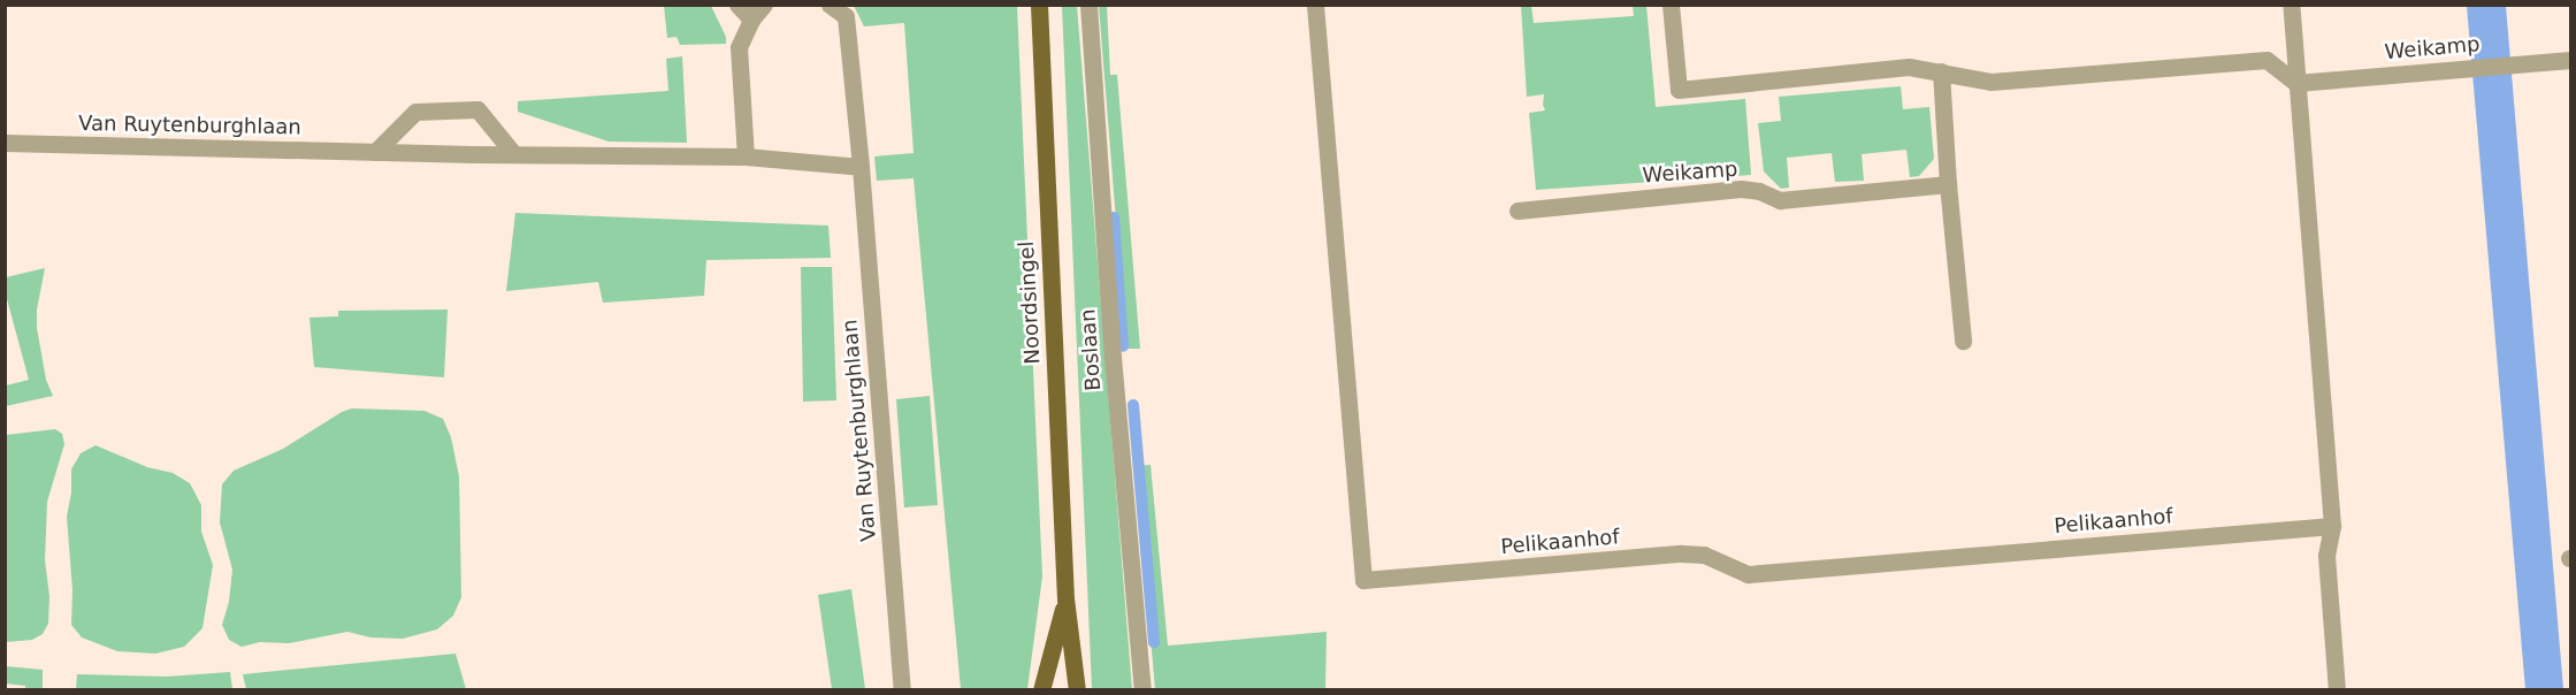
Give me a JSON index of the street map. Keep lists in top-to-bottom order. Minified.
{"streets":{"main road":["Noordsingel"],"street":["Weikamp","Van Ruytenburghlaan","Boslaan","Pelikaanhof"]}}
